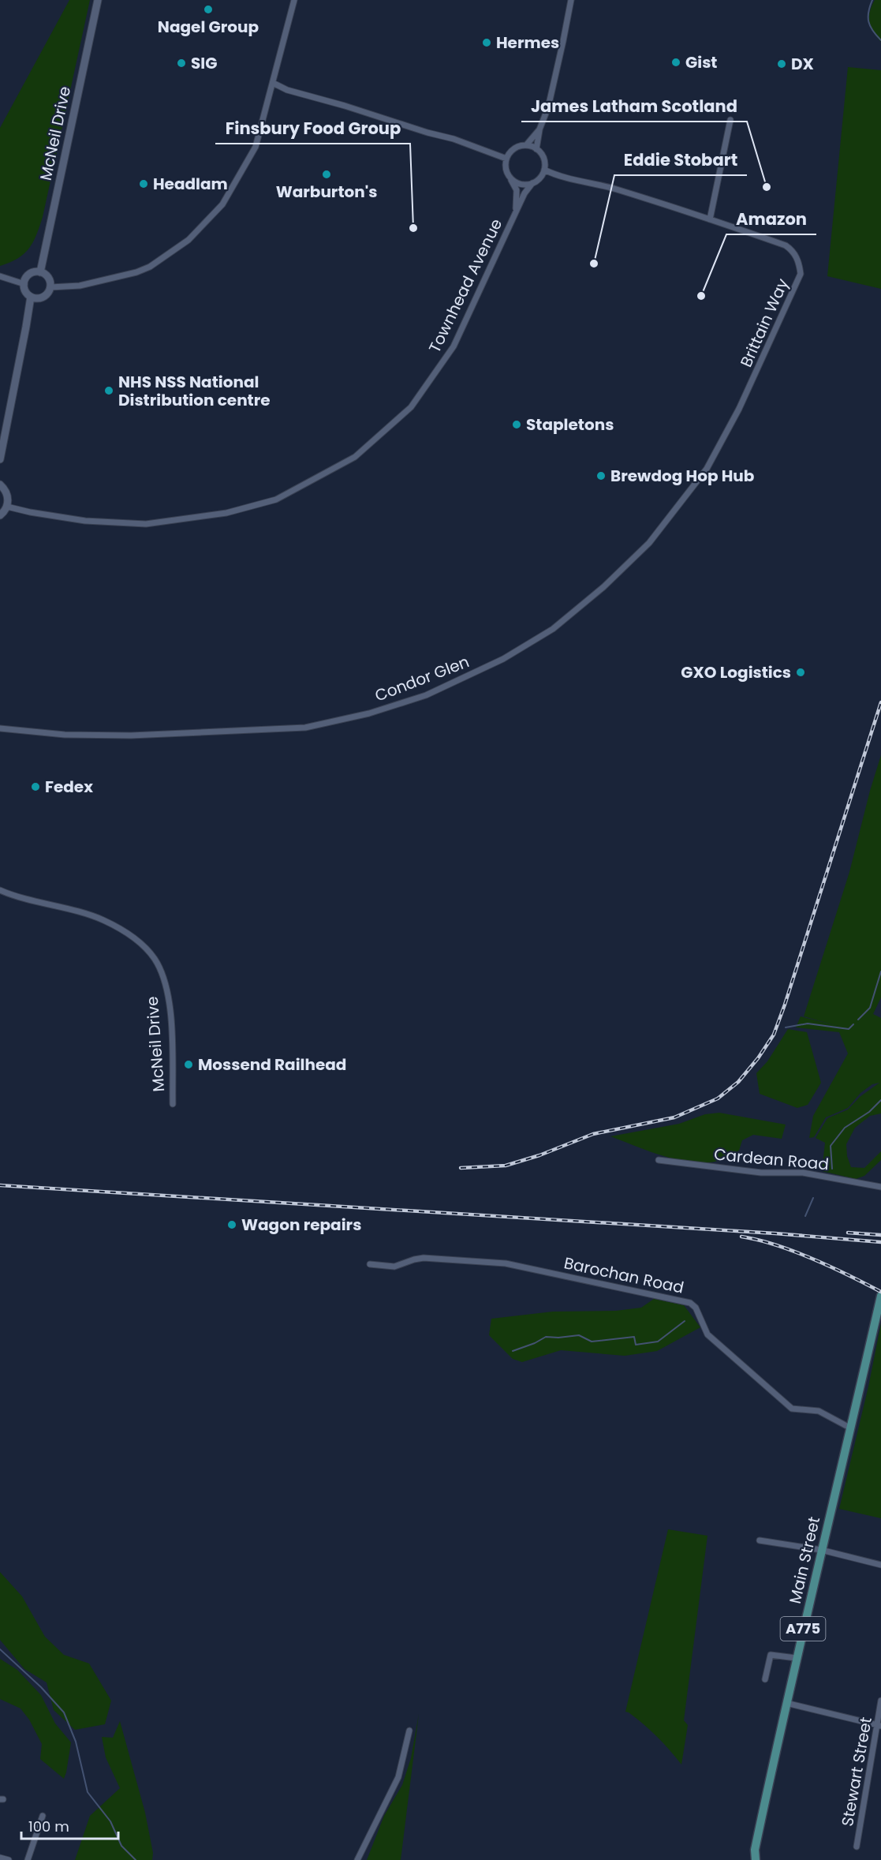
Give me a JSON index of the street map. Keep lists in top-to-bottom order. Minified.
{"streets":{"main road":["Main Street","A775"],"street":["McNeil Drive","Townhead Avenue","Brittain Way","Condor Glen","Cardean Road","Barochan Road","Stewart Street"]},"crossings":[["Townhead Avenue","Brittain Way"],["Brittain Way","Condor Glen"],["Barochan Road","Main Street"]],"places":["Nagel Group","Hermes","Gist","SIG","DX","Warburton's","Headlam","James Latham Scotland","Finsbury Food Group","Eddie Stobart","Amazon","NHS NSS National Distribution centre","Stapletons","Brewdog Hop Hub","GXO Logistics","Fedex","Mossend Railhead","Wagon repairs"],"scale_bar":"100 m"}
